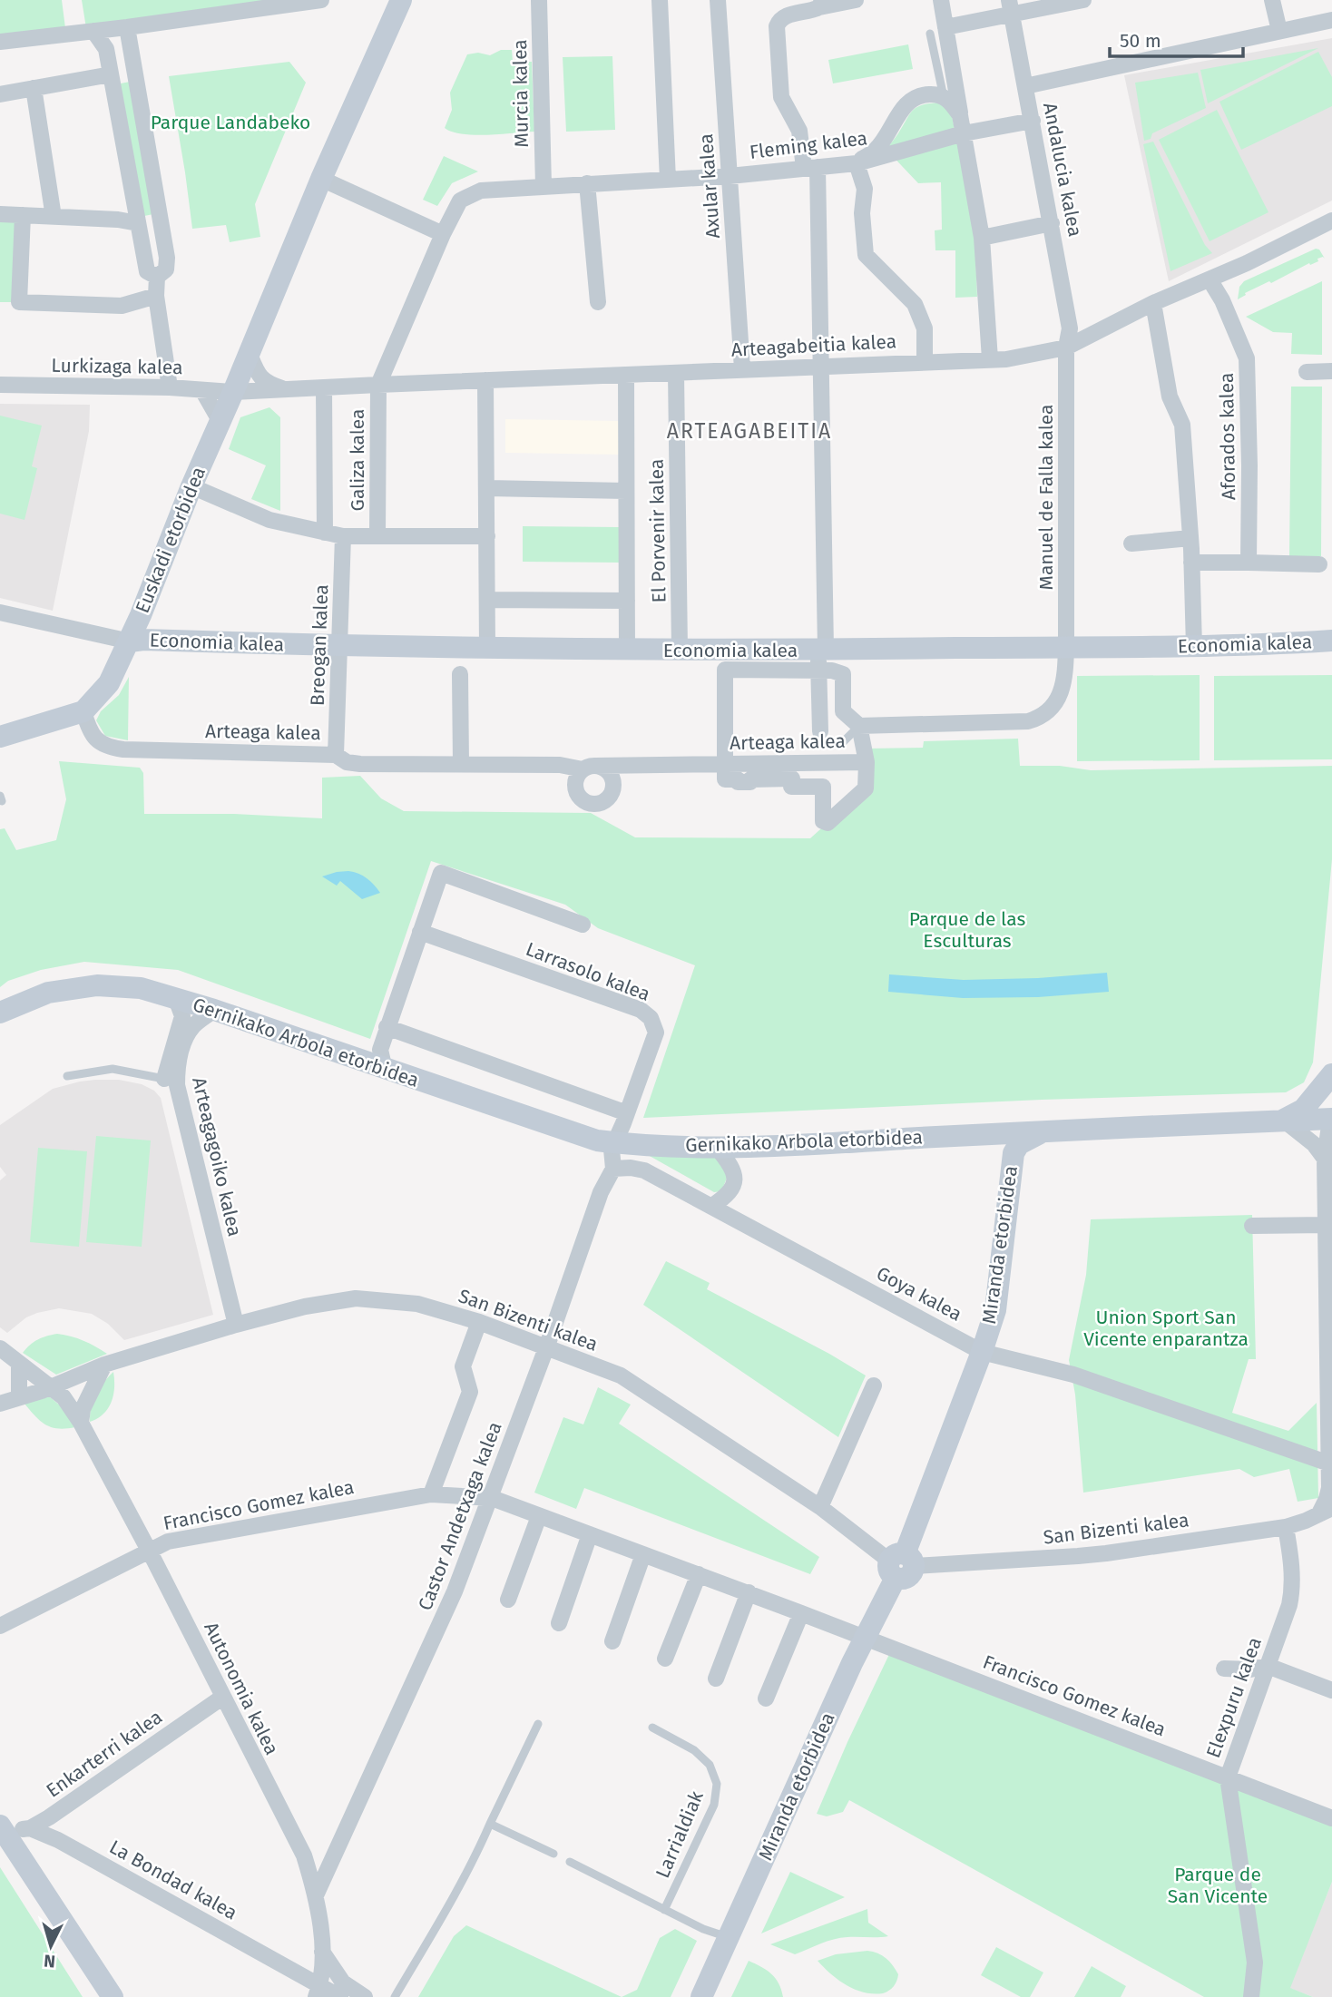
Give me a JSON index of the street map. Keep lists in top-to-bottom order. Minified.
{"streets":{"street":["Murcia kalea","Fleming kalea","Andalucia kalea","Axular kalea","Arteagabeitia kalea","Lurkizaga kalea","Aforados kalea","Galiza kalea","Manuel de Falla kalea","El Porvenir kalea","Euskadi etorbidea","Economia kalea","Breogan kalea","Arteaga kalea","Larrasolo kalea","Gernikako Arbola etorbidea","Arteagagoiko kalea","Miranda etorbidea","Goya kalea","San Bizenti kalea","Francisco Gomez kalea","Castor Andetxaga kalea","Autonomia kalea","Elexpuru kalea","Enkarterri kalea","La Bondad kalea"],"lane":["Larrialdiak"]},"crossings":[["Murcia kalea","Fleming kalea"],["Fleming kalea","Andalucia kalea"],["Fleming kalea","Axular kalea"],["Fleming kalea","Arteagabeitia kalea"],["Fleming kalea","Galiza kalea"],["Andalucia kalea","Arteagabeitia kalea"],["Andalucia kalea","Manuel de Falla kalea"],["Axular kalea","Arteagabeitia kalea"],["Arteagabeitia kalea","Lurkizaga kalea"],["Arteagabeitia kalea","Aforados kalea"],["Arteagabeitia kalea","Galiza kalea"],["Arteagabeitia kalea","Manuel de Falla kalea"],["Arteagabeitia kalea","El Porvenir kalea"],["Arteagabeitia kalea","Euskadi etorbidea"],["Lurkizaga kalea","Euskadi etorbidea"],["Manuel de Falla kalea","Economia kalea"],["El Porvenir kalea","Economia kalea"],["Euskadi etorbidea","Economia kalea"],["Euskadi etorbidea","Arteaga kalea"],["Economia kalea","Breogan kalea"],["Breogan kalea","Arteaga kalea"],["Larrasolo kalea","Gernikako Arbola etorbidea"],["Larrasolo kalea","Castor Andetxaga kalea"],["Gernikako Arbola etorbidea","Arteagagoiko kalea"],["Gernikako Arbola etorbidea","Miranda etorbidea"],["Gernikako Arbola etorbidea","Castor Andetxaga kalea"],["Arteagagoiko kalea","San Bizenti kalea"],["Miranda etorbidea","Goya kalea"],["Miranda etorbidea","San Bizenti kalea"],["Miranda etorbidea","Francisco Gomez kalea"],["Goya kalea","Castor Andetxaga kalea"],["San Bizenti kalea","Castor Andetxaga kalea"],["San Bizenti kalea","Autonomia kalea"],["San Bizenti kalea","Elexpuru kalea"],["Francisco Gomez kalea","Castor Andetxaga kalea"],["Francisco Gomez kalea","Autonomia kalea"],["Francisco Gomez kalea","Elexpuru kalea"],["Castor Andetxaga kalea","Autonomia kalea"],["Autonomia kalea","Enkarterri kalea"],["Autonomia kalea","La Bondad kalea"],["Enkarterri kalea","La Bondad kalea"]],"districts":["ARTEAGABEITIA"],"parks":["Parque Landabeko","Parque de las Esculturas","Union Sport San Vicente enparantza","Parque de San Vicente"],"scale_bar":"50 m","north":"bottom"}
